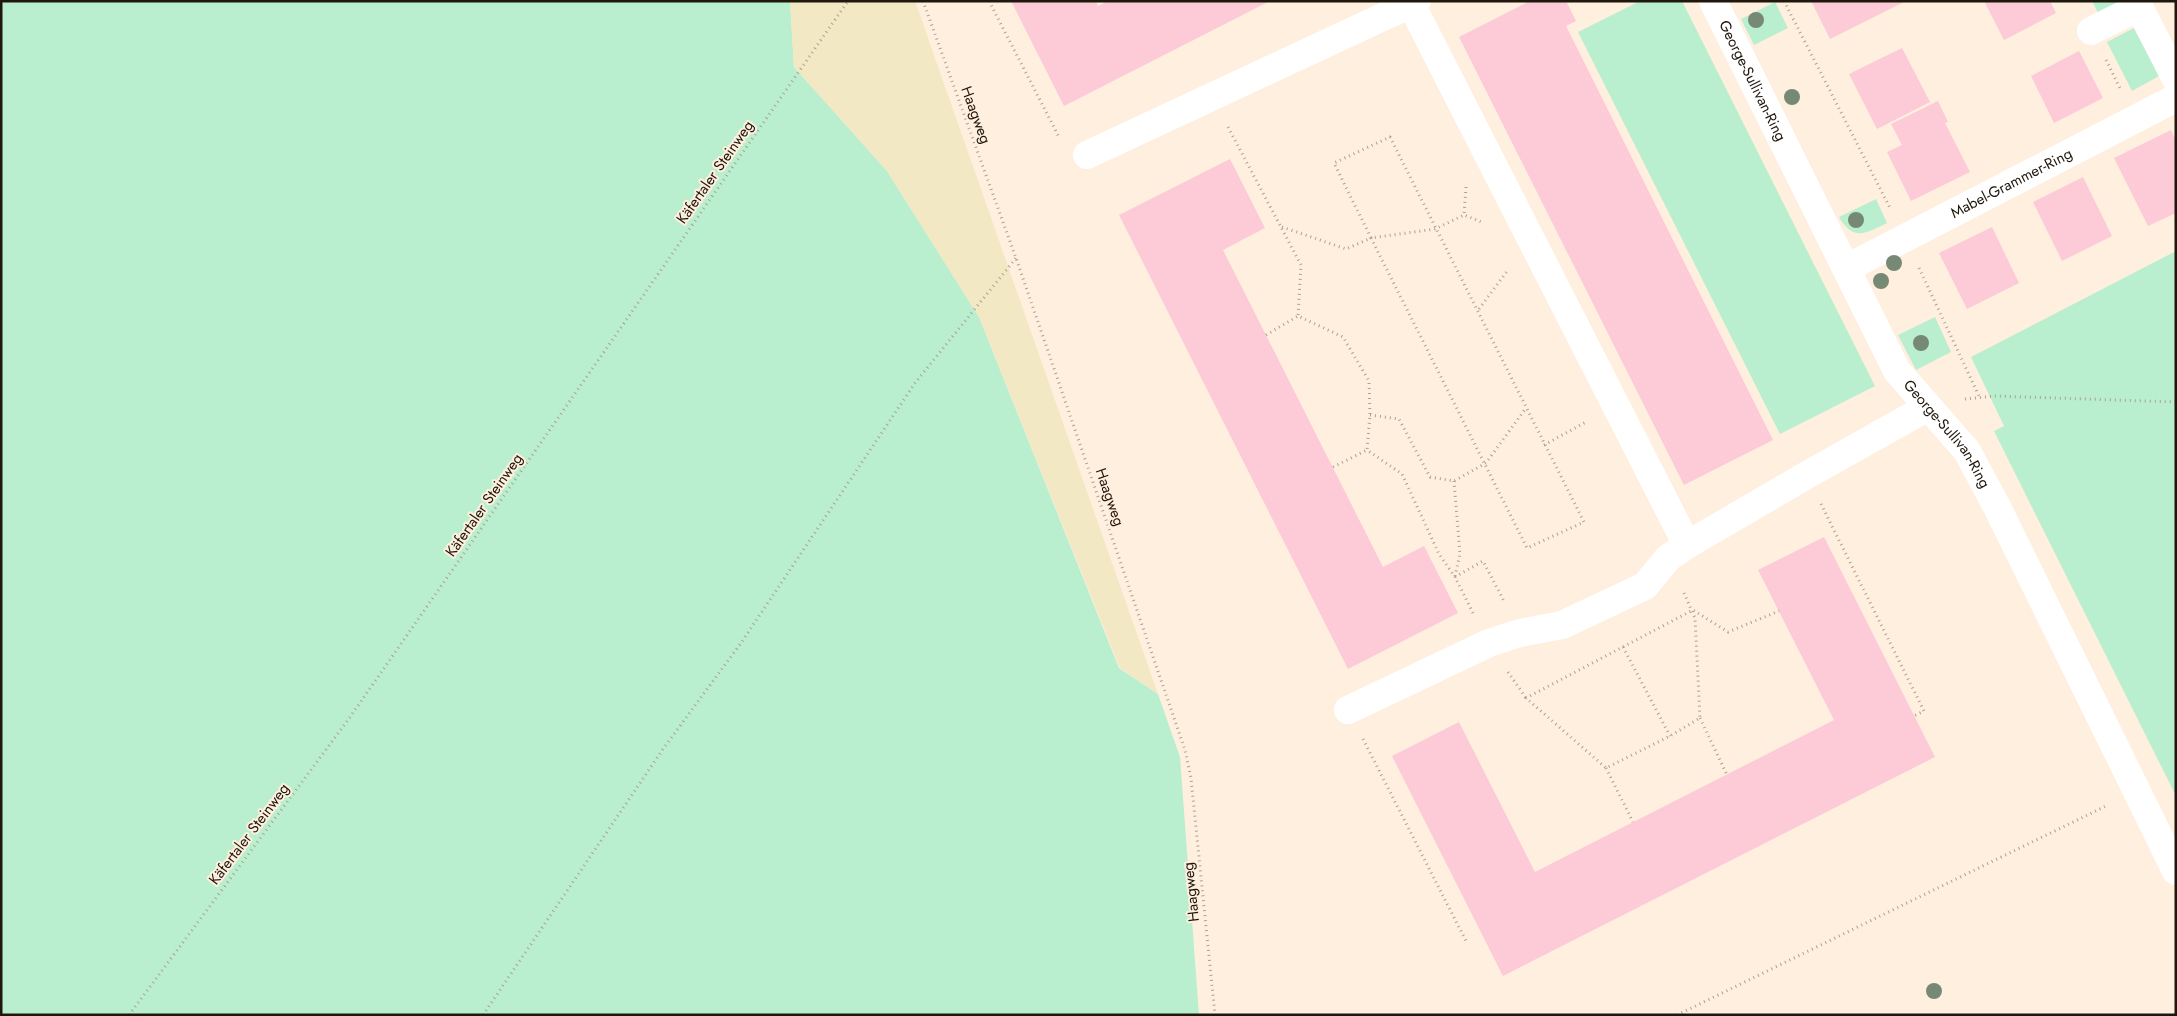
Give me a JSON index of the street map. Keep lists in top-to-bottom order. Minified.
{"streets":{"street":["George-Sullivan-Ring","Mabel-Grammer-Ring"],"path":["Haagweg","Käfertaler Steinweg"]},"crossings":[["George-Sullivan-Ring","Mabel-Grammer-Ring"]]}
